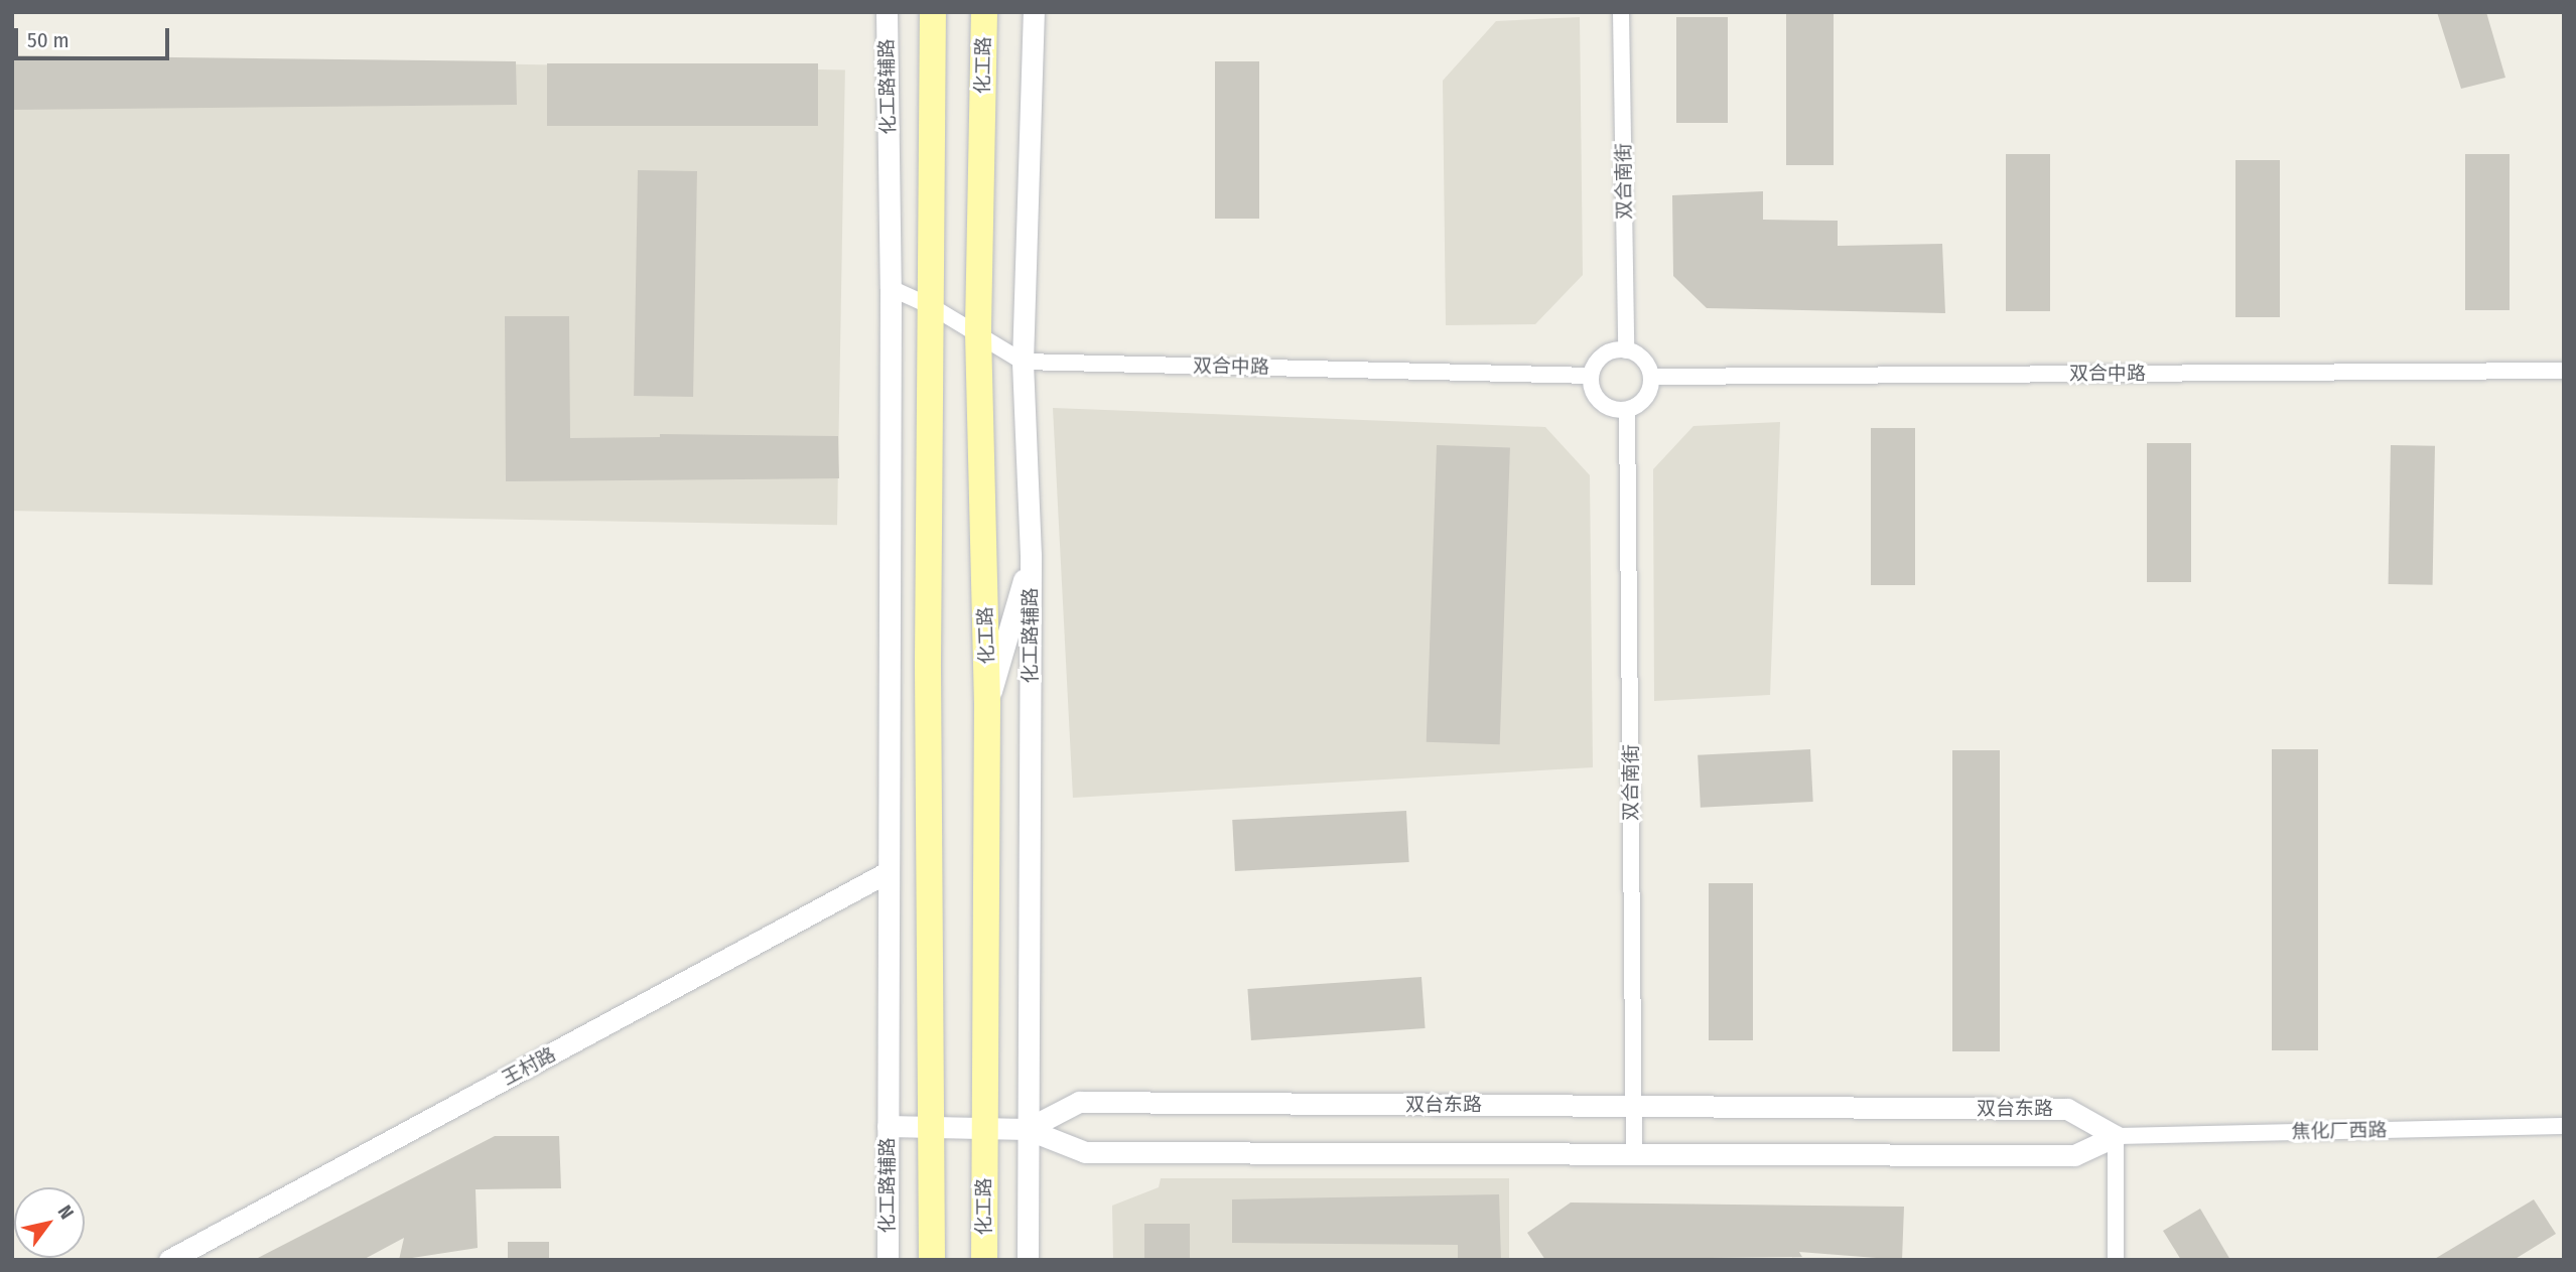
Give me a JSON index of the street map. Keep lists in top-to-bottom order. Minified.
{"streets":{"main road":["化工路"],"street":["化工路辅路","双合南街","双合中路","王村路","双台东路","焦化厂西路"]},"crossings":[["化工路辅路","双合中路"],["化工路辅路","王村路"],["化工路辅路","双台东路"],["双合南街","双合中路"],["双合南街","双台东路"],["双台东路","焦化厂西路"]],"scale_bar":"50 m","north":"top right"}
